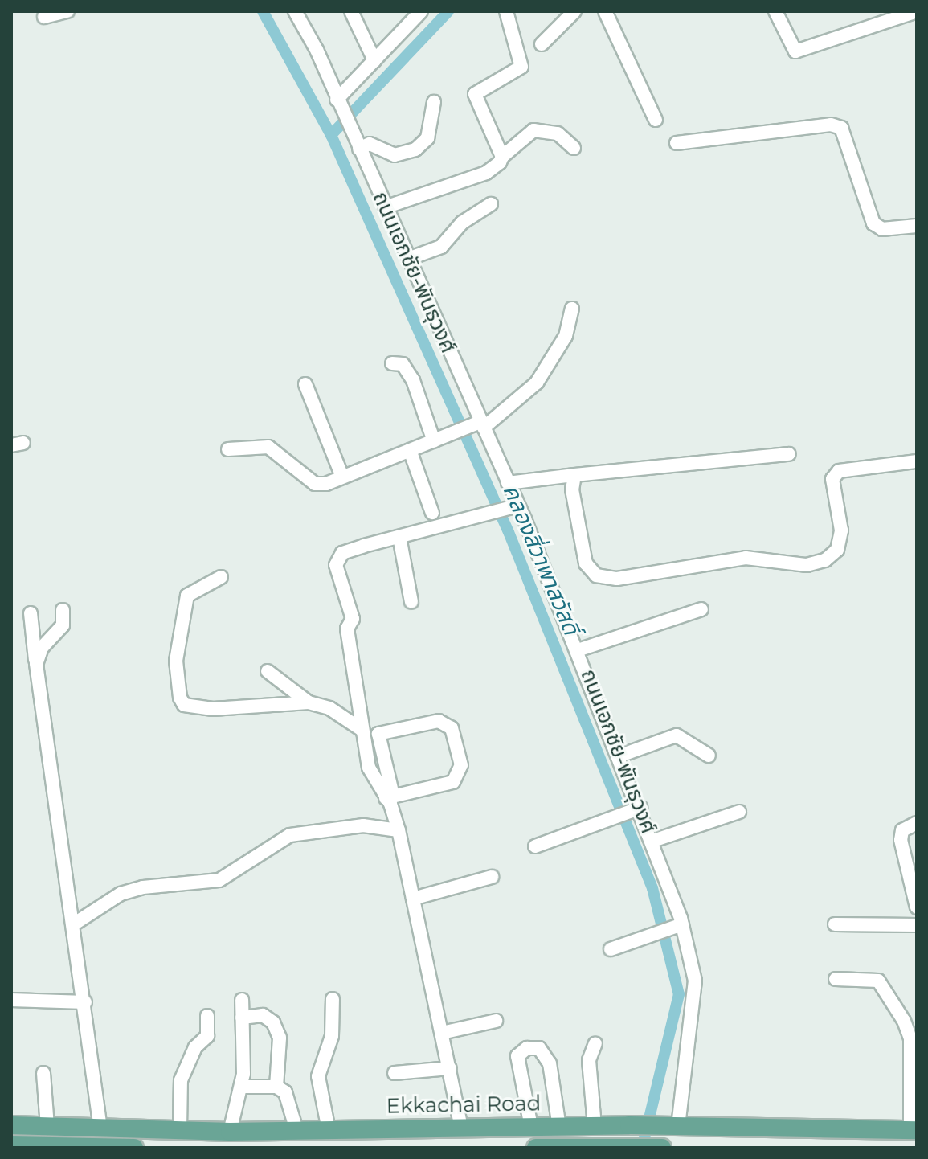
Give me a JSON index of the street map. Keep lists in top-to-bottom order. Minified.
{"streets":{"main road":["Ekkachai Road"],"street":["ถนนเอกชัย-พันธุวงศ์"]},"crossings":[["ถนนเอกชัย-พันธุวงศ์","Ekkachai Road"]],"water":["คลองสี่วาพาสวัสดิ์"]}
